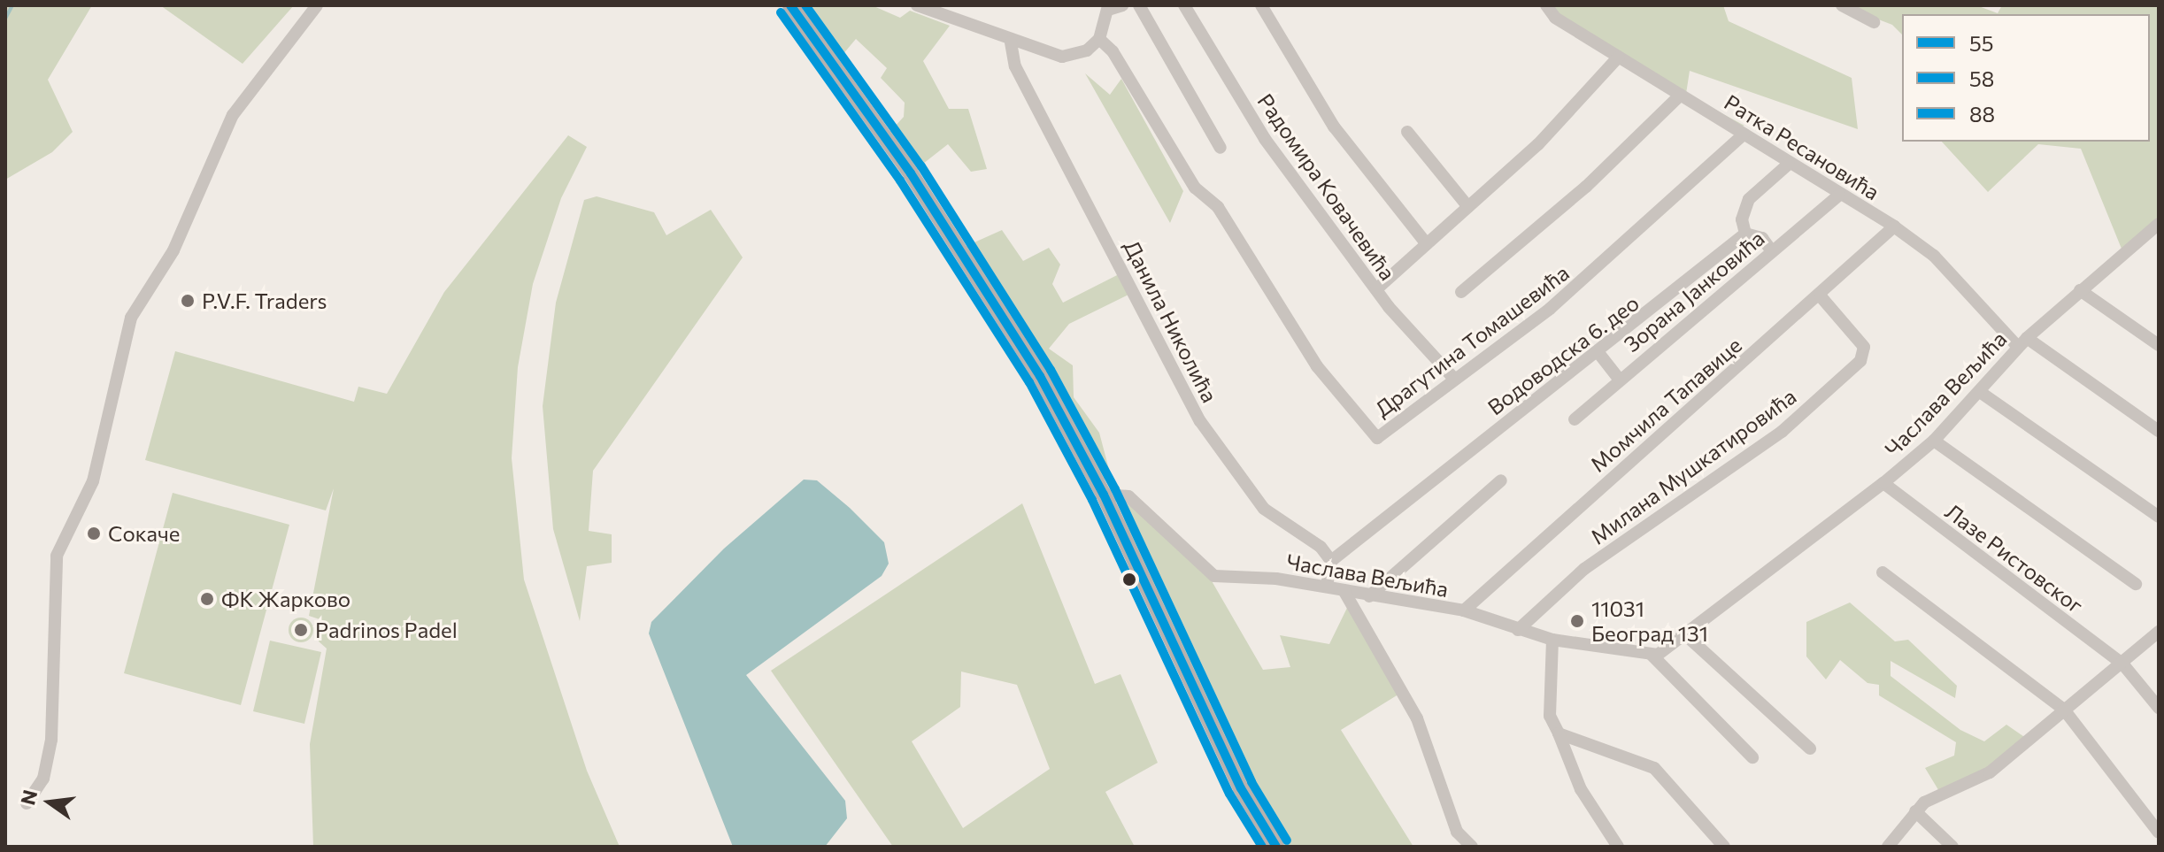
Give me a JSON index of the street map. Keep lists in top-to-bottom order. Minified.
{"streets":{"street":["Ратка Ресановића","Радомира Ковачевића","Зорана Јанковића","Данила Николића","Драгутина Томашевића","Водоводска 6. део","Часлава Вељића","Момчила Тапавице","Милана Мушкатировића","Лазе Ристовског"]},"crossings":[["Ратка Ресановића","Зорана Јанковића"],["Ратка Ресановића","Драгутина Томашевића"],["Ратка Ресановића","Часлава Вељића"],["Ратка Ресановића","Момчила Тапавице"],["Радомира Ковачевића","Драгутина Томашевића"],["Данила Николића","Водоводска 6. део"],["Часлава Вељића","Момчила Тапавице"],["Часлава Вељића","Милана Мушкатировића"],["Часлава Вељића","Лазе Ристовског"],["Момчила Тапавице","Милана Мушкатировића"]],"places":["P.V.F. Traders","Сокаче","ФК Жарково","11031 Београд 131","Padrinos Padel"],"lines":["transit line 55","transit line 88","transit line 58"],"legend":["55","58","88"],"north":"left"}
